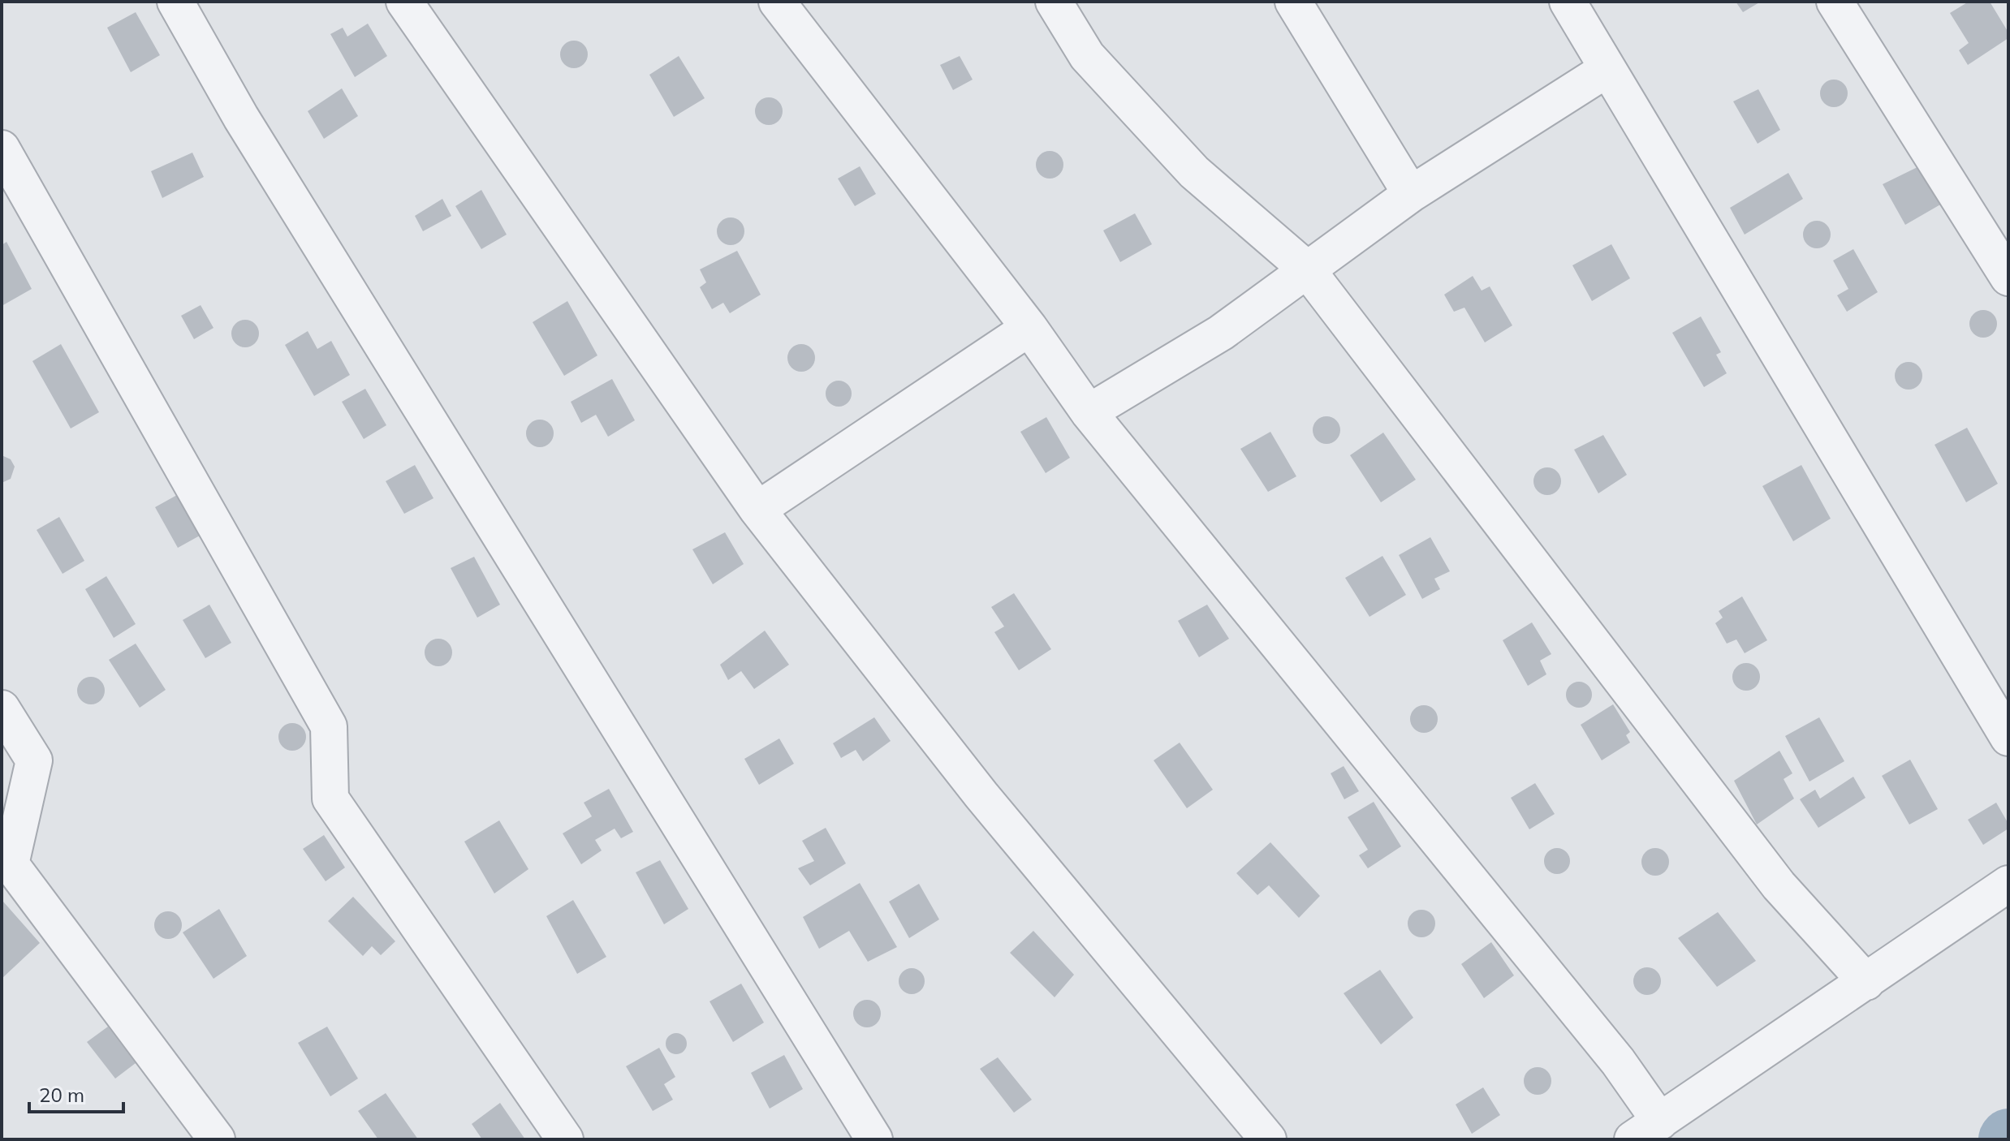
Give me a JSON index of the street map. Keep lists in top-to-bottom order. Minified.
{"scale_bar":"20 m"}
